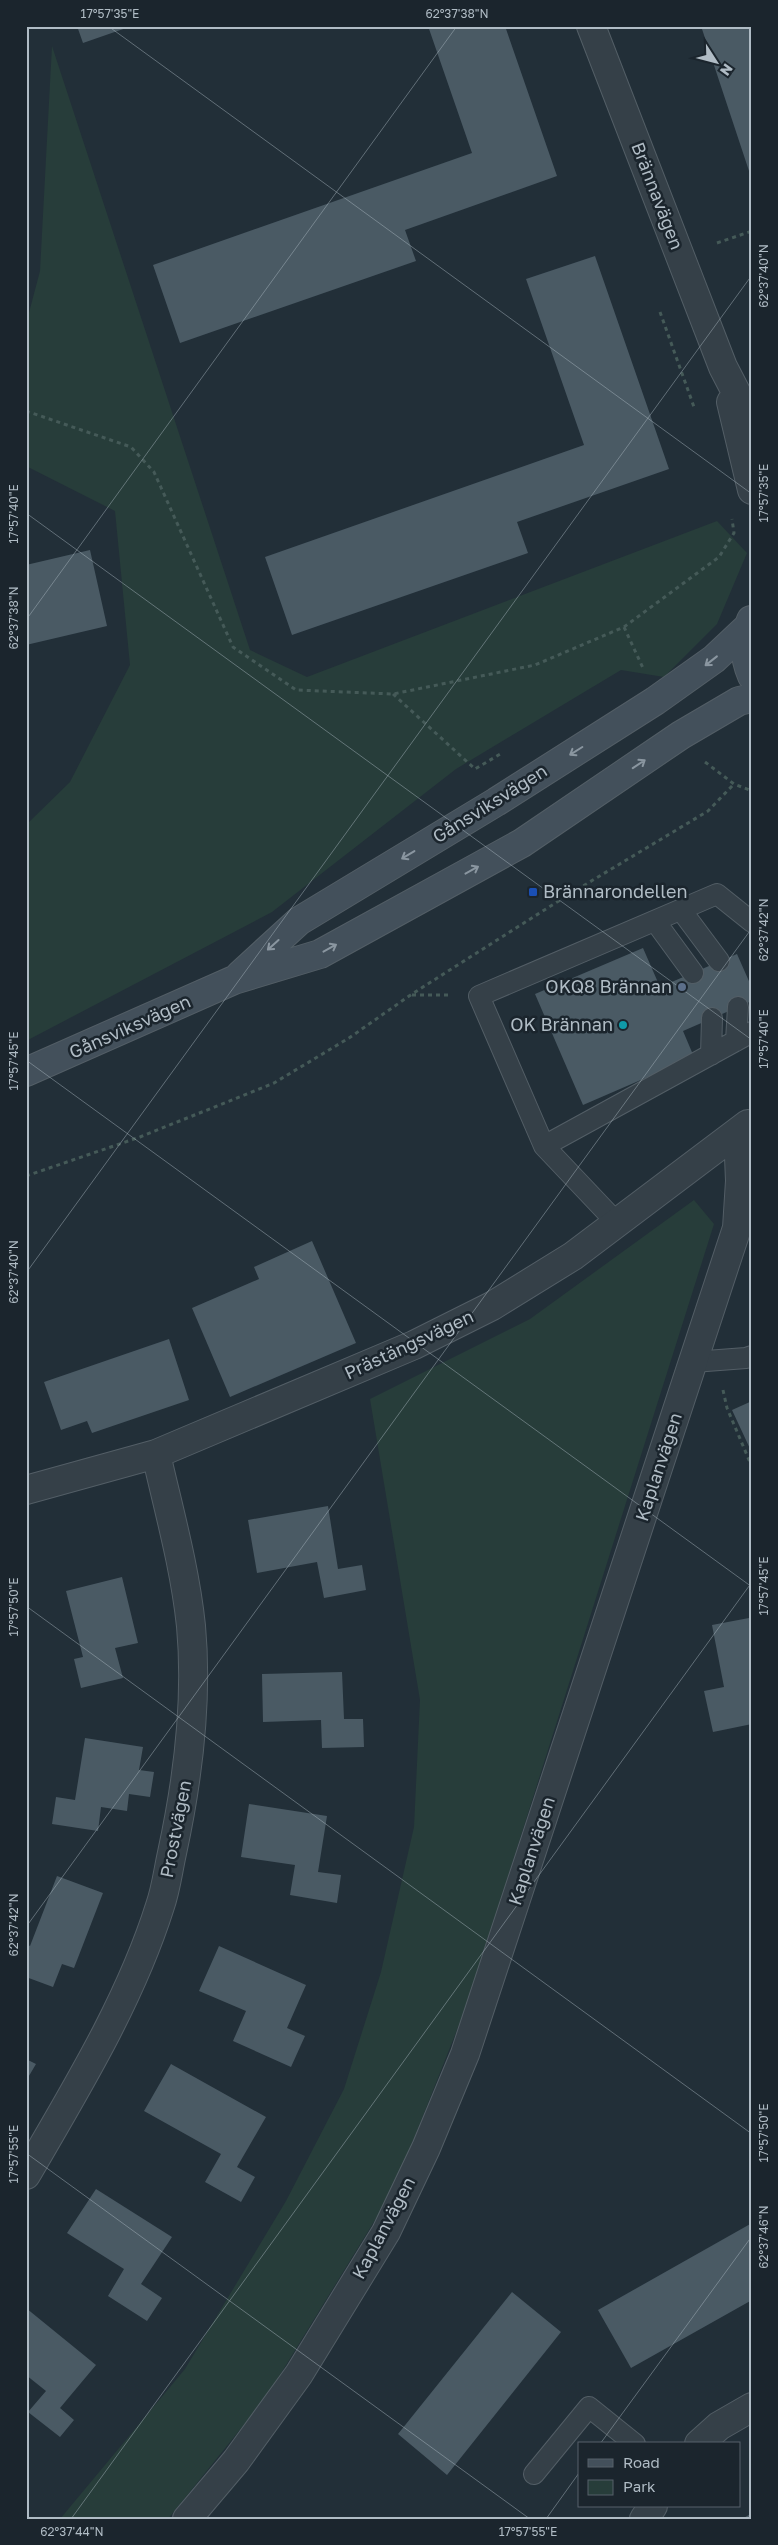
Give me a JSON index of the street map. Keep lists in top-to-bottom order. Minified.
{"streets":{"main road":["Gånsviksvägen"],"street":["Brännavägen","Prästängsvägen","Kaplanvägen","Prostvägen"]},"crossings":[["Prästängsvägen","Kaplanvägen"],["Prästängsvägen","Prostvägen"]],"places":{"transit":["Brännarondellen"],"other":["OKQ8 Brännan","OK Brännan"]},"legend":["Road","Park"],"north":"bottom right","coordinates":["17°57'35\"E","62°37'38\"N","62°37'40\"N","17°57'40\"E","62°37'42\"N","17°57'45\"E","17°57'50\"E","17°57'55\"E","62°37'46\"N","62°37'44\"N"]}
